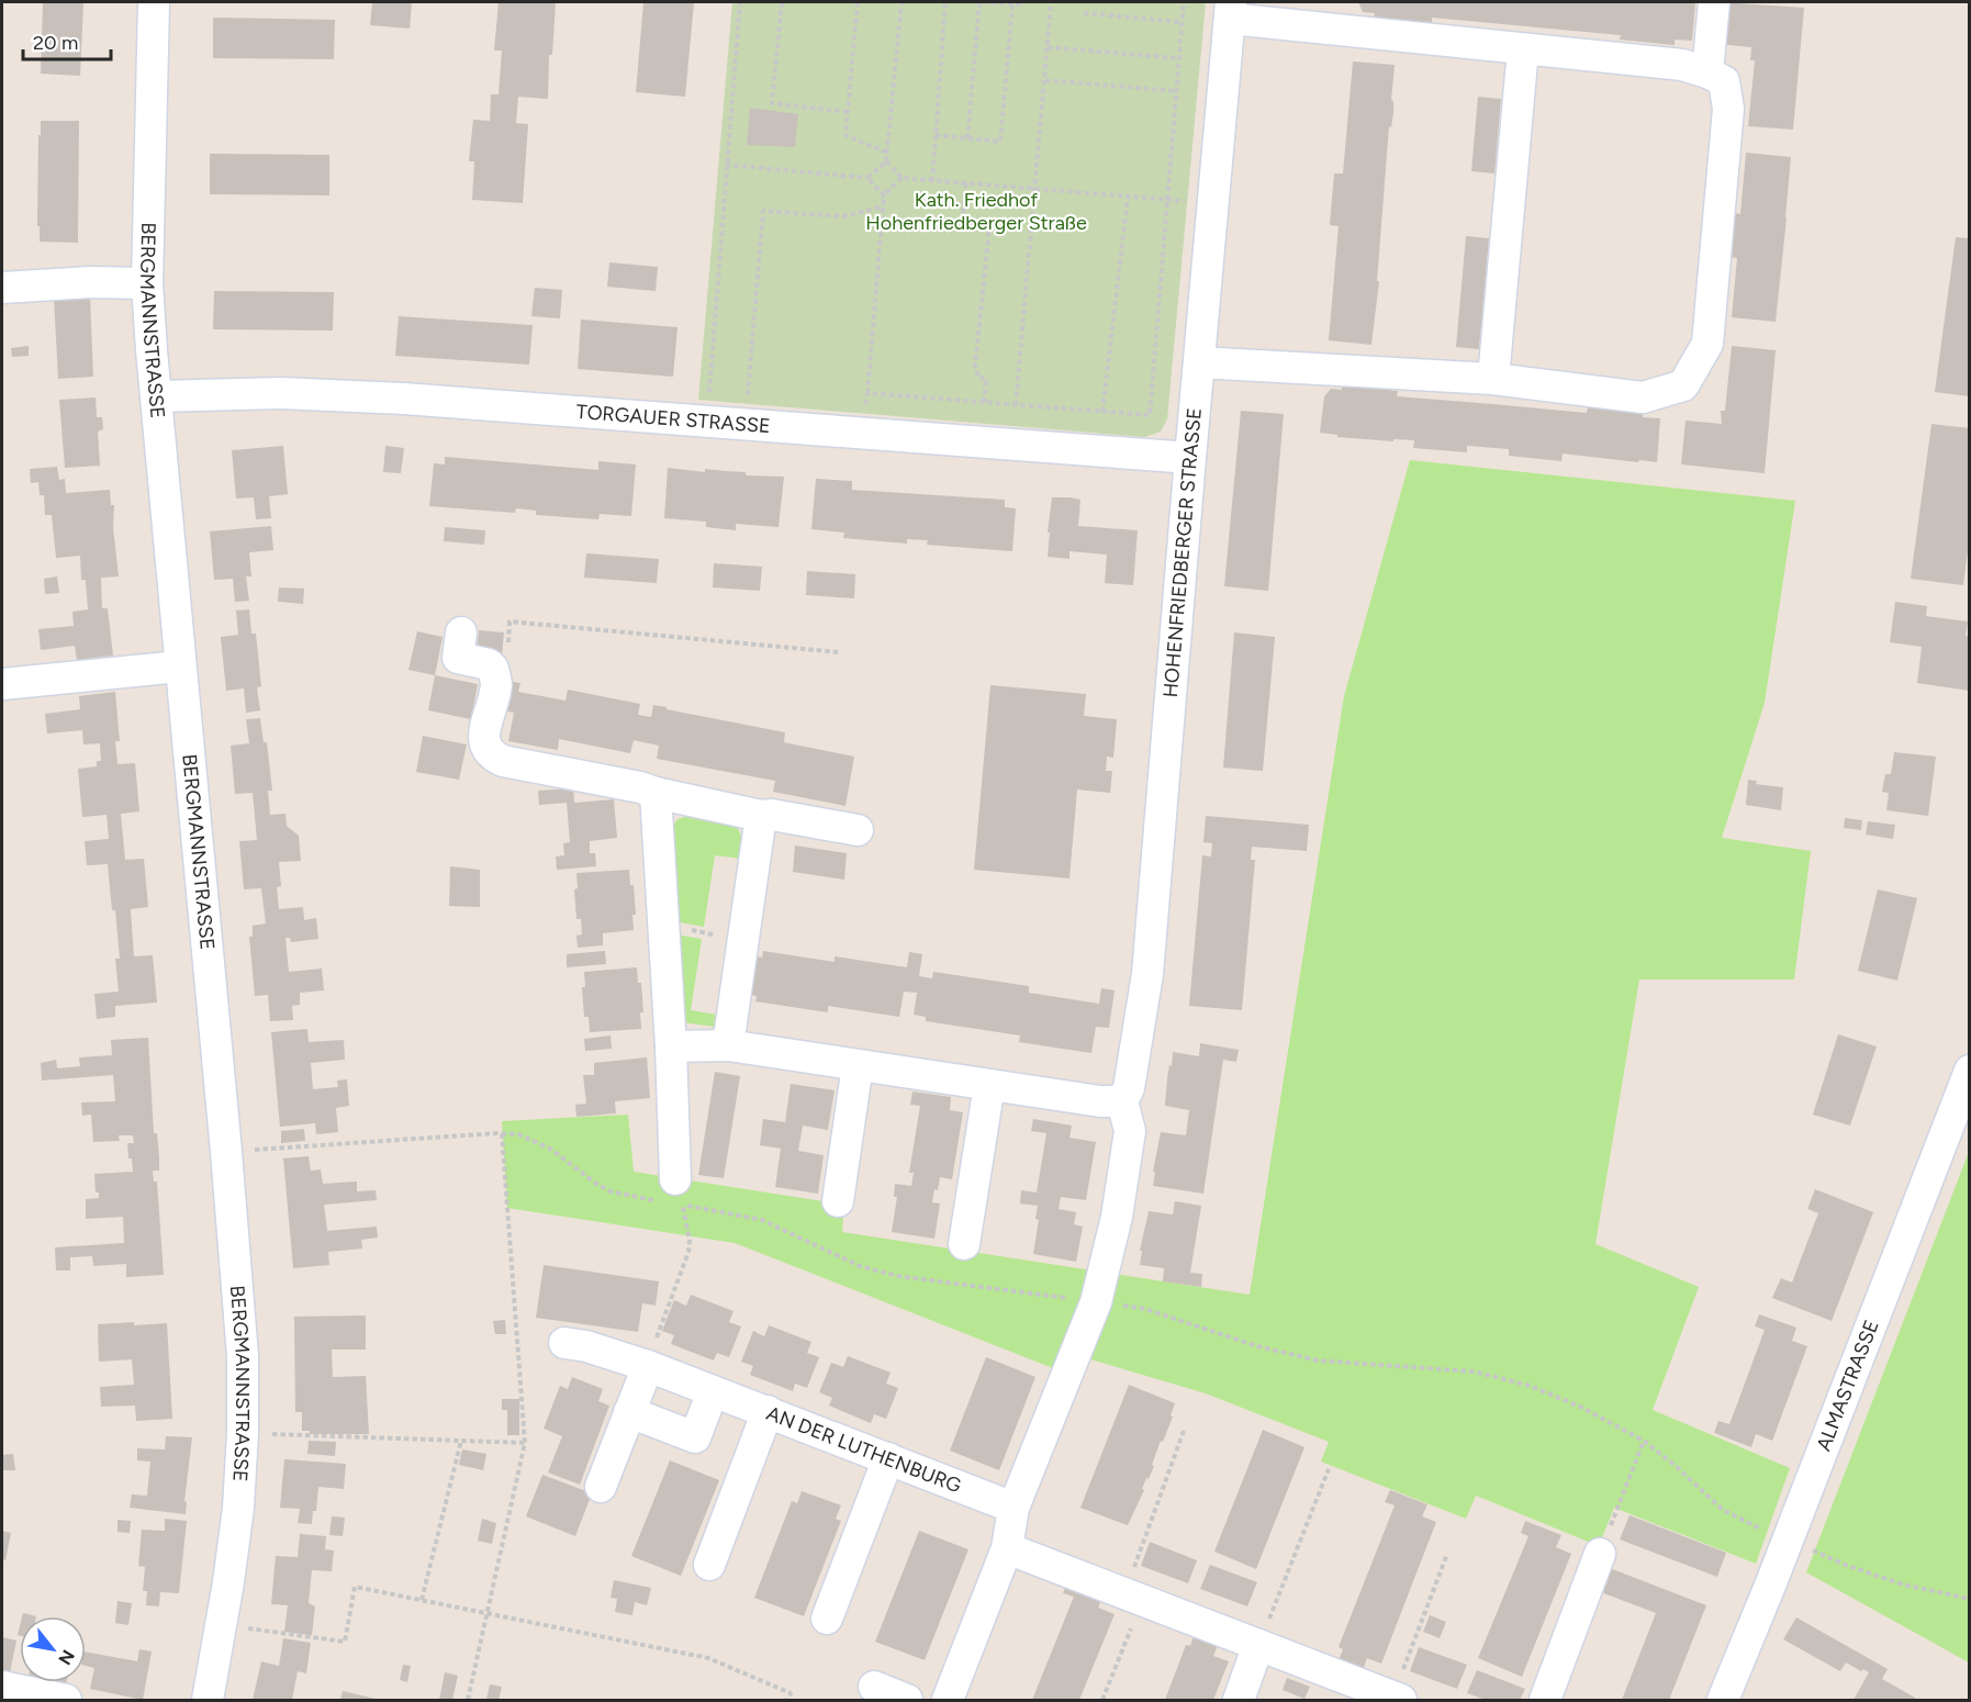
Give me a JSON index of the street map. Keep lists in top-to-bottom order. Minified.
{"streets":{"street":["BERGMANNSTRASSE","TORGAUER STRASSE","HOHENFRIEDBERGER STRASSE","ALMASTRASSE","AN DER LUTHENBURG"]},"crossings":[["BERGMANNSTRASSE","TORGAUER STRASSE"],["TORGAUER STRASSE","HOHENFRIEDBERGER STRASSE"]],"parks":["Kath. Friedhof Hohenfriedberger Straße"],"scale_bar":"20 m","north":"bottom right"}
